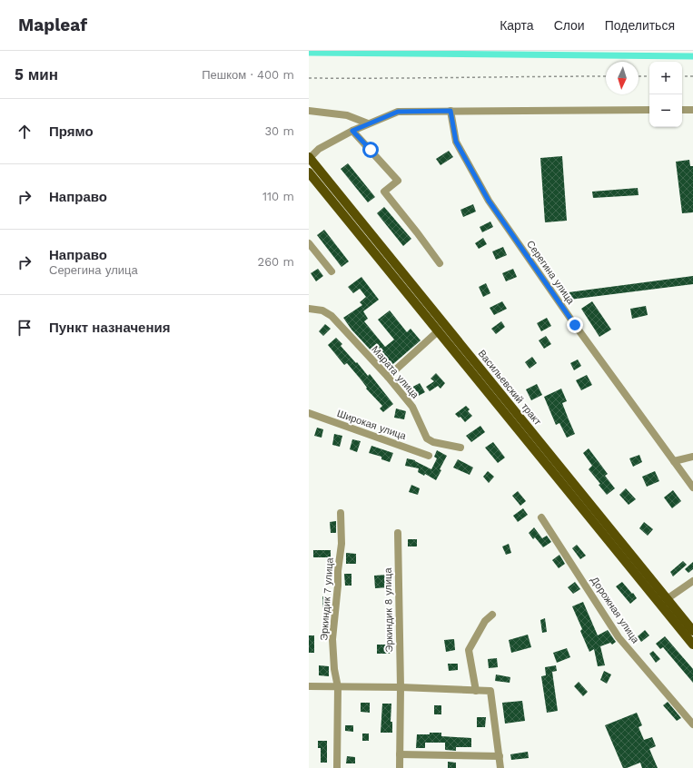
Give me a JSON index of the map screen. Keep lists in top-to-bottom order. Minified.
{"streets":{"main road":["Васильевский тракт"],"street":["Серегина улица","Марата улица","Широкая улица","Эркиндик 7 улица","Эркиндик 8 улица","Дорожная улица"]},"north":"bottom","page":{"header":"Mapleaf","nav":["Карта","Слои","Поделиться"],"heading":["5 мин","Пешком · 400 m"],"map_buttons":["+","−"],"list":[["Прямо","30 m"],["Направо","110 m"],["Направо","Серегина улица","260 m"],"Пункт назначения"]}}
